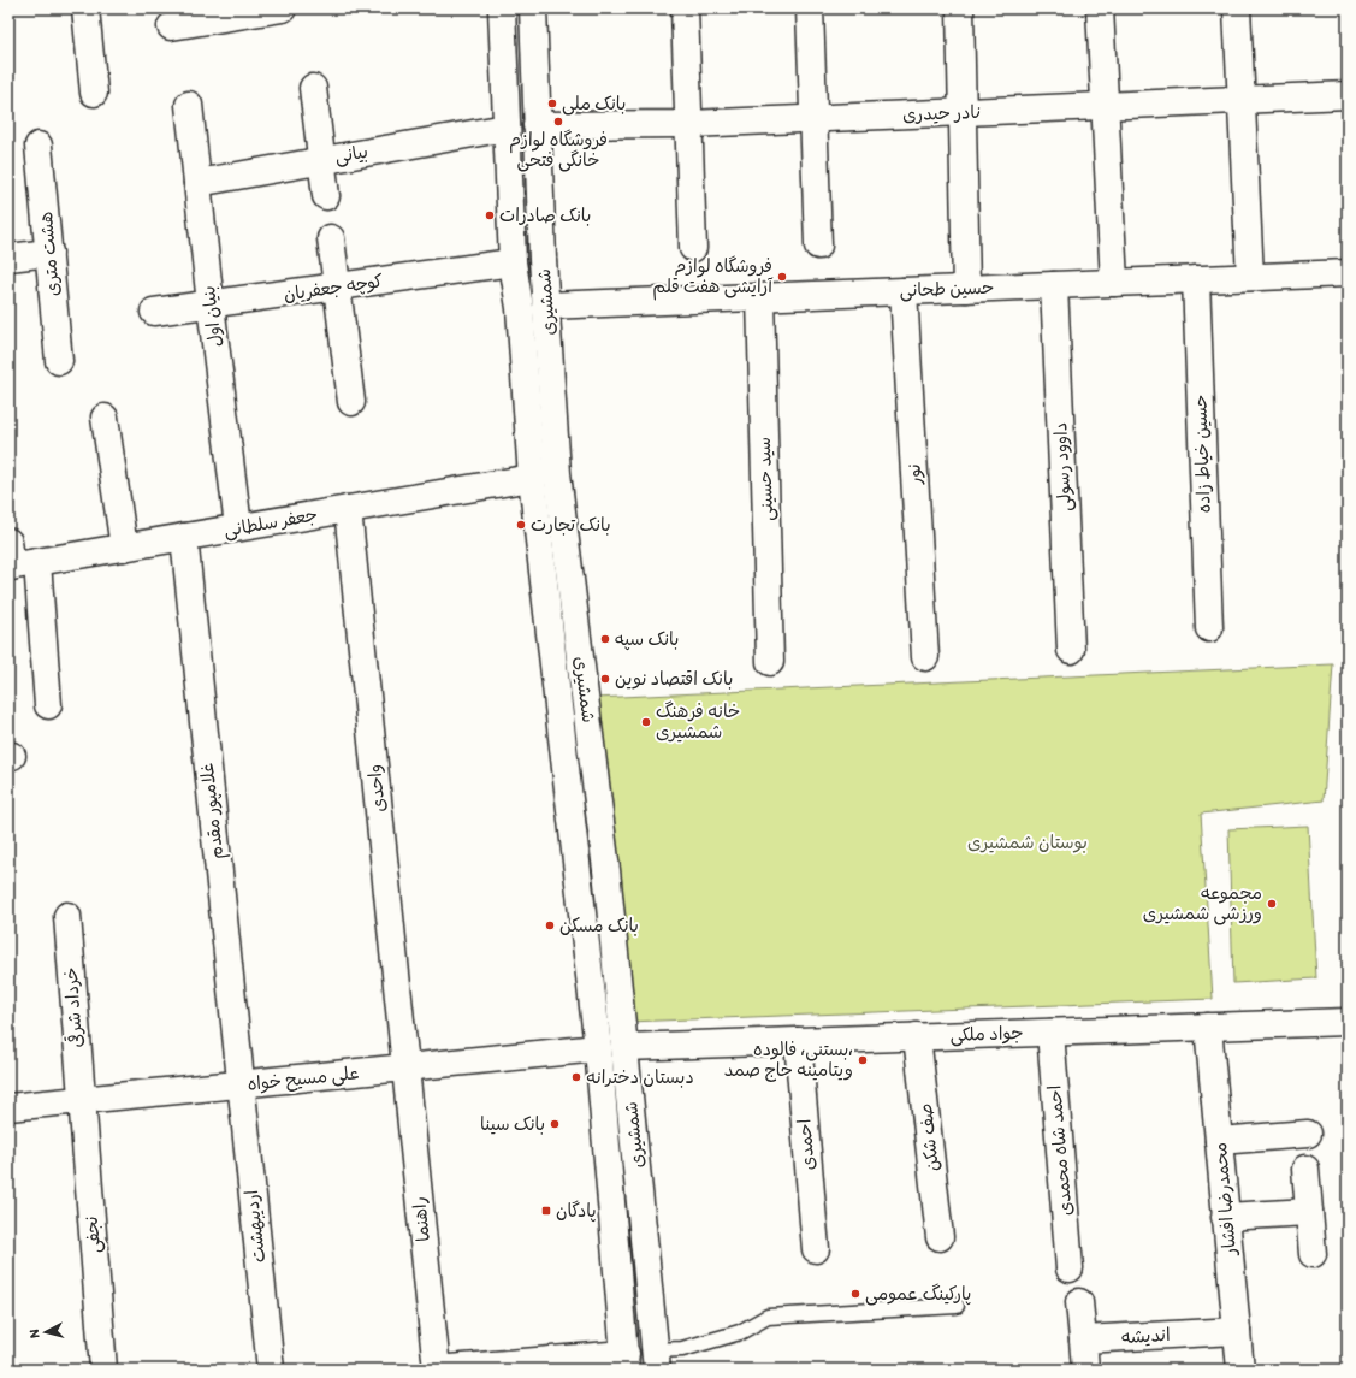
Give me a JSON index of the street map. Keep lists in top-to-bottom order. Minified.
{"streets":{"street":["نادر حیدری","بیانی","هشت متری","کوچه جعفریان","حسین طحانی","شمشیری","بنیان اول","حسین خیاط زاده","داوود رسولی","نور","سید حسینی","جعفر سلطانی","واحدی","غلامپور مقدم","خرداد شرقی","جواد ملکی","علی مسیح خواه","صف شکن","احمدی","احمد شاه محمدی","محمدرضا افشار","راهنما","اردیبهشت","نجفی","اندیشه"]},"crossings":[["نادر حیدری","بیانی"],["نادر حیدری","شمشیری"],["بیانی","شمشیری"],["بیانی","بنیان اول"],["کوچه جعفریان","شمشیری"],["کوچه جعفریان","بنیان اول"],["حسین طحانی","شمشیری"],["حسین طحانی","حسین خیاط زاده"],["حسین طحانی","داوود رسولی"],["حسین طحانی","نور"],["حسین طحانی","سید حسینی"],["شمشیری","جعفر سلطانی"],["شمشیری","جواد ملکی"],["شمشیری","علی مسیح خواه"],["بنیان اول","جعفر سلطانی"],["جعفر سلطانی","واحدی"],["جعفر سلطانی","غلامپور مقدم"],["واحدی","علی مسیح خواه"],["واحدی","راهنما"],["غلامپور مقدم","علی مسیح خواه"],["غلامپور مقدم","اردیبهشت"],["خرداد شرقی","علی مسیح خواه"],["خرداد شرقی","نجفی"],["جواد ملکی","علی مسیح خواه"],["جواد ملکی","صف شکن"],["جواد ملکی","احمدی"],["جواد ملکی","احمد شاه محمدی"],["جواد ملکی","محمدرضا افشار"],["علی مسیح خواه","راهنما"],["علی مسیح خواه","اردیبهشت"],["علی مسیح خواه","نجفی"],["محمدرضا افشار","اندیشه"]],"parks":["بوستان شمشیری"],"places":{"other":["بانک ملی","فروشگاه لوازم خانگی فتحی","بانک صادرات","فروشگاه لوازم آرایشی هفت قلم","بانک تجارت","بانک سپه","بانک اقتصاد نوین","خانه فرهنگ شمشیری","مجموعه ورزشی شمشیری","بانک مسکن","بستنی، فالوده، ویتامینه حاج صمد","دبستان دخترانه","بانک سینا","پارکینگ عمومی"],"transit":["پادگان"]},"north":"left"}
